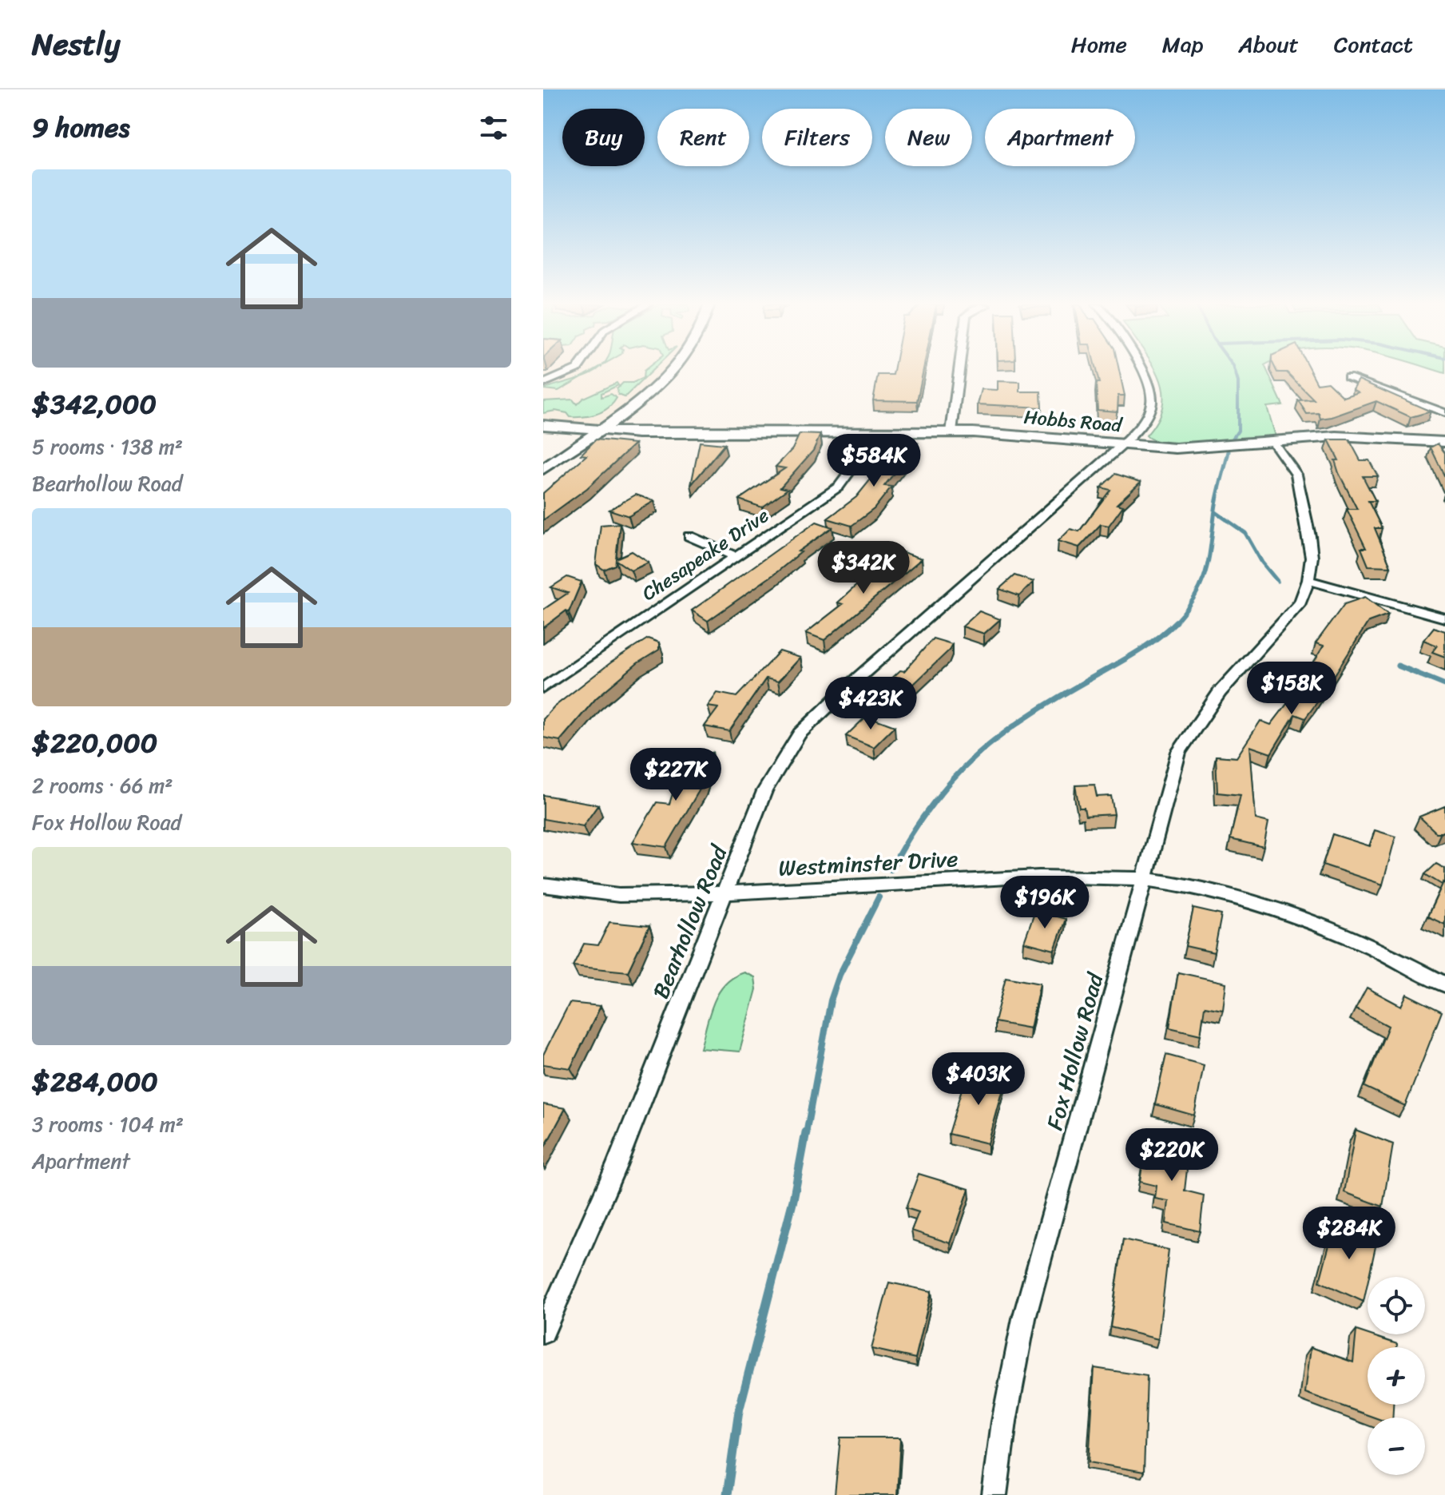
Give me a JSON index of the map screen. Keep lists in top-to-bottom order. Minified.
{"streets":{"street":["Hobbs Road","Chesapeake Drive","Westminster Drive","Bearhollow Road","Fox Hollow Road"]},"crossings":[["Hobbs Road","Chesapeake Drive"],["Hobbs Road","Bearhollow Road"],["Hobbs Road","Fox Hollow Road"],["Westminster Drive","Bearhollow Road"],["Westminster Drive","Fox Hollow Road"]],"page":{"header":"Nestly","nav":["Home","Map","About","Contact"],"heading":"9 homes","chip":["Buy","Rent","Filters","New","Apartment"],"list":[{"name":"$342,000","note":"5 rooms · 138 m² · Bearhollow Road"},{"name":"$220,000","note":"2 rooms · 66 m² · Fox Hollow Road"},{"name":"$284,000","note":"3 rooms · 104 m² · Apartment"}],"price":["$584K","$342K","$158K","$423K","$227K","$196K","$403K","$220K","$284K"],"map_buttons":["+","−"]}}
